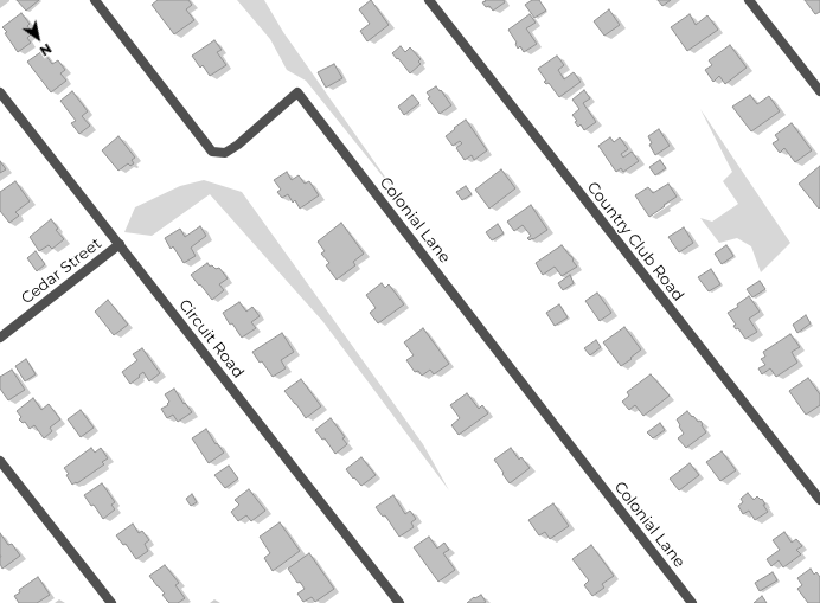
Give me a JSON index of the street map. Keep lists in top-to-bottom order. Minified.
{"streets":{"street":["Colonial Lane","Country Club Road","Cedar Street","Circuit Road"]},"crossings":[["Cedar Street","Circuit Road"]],"north":"bottom right"}
